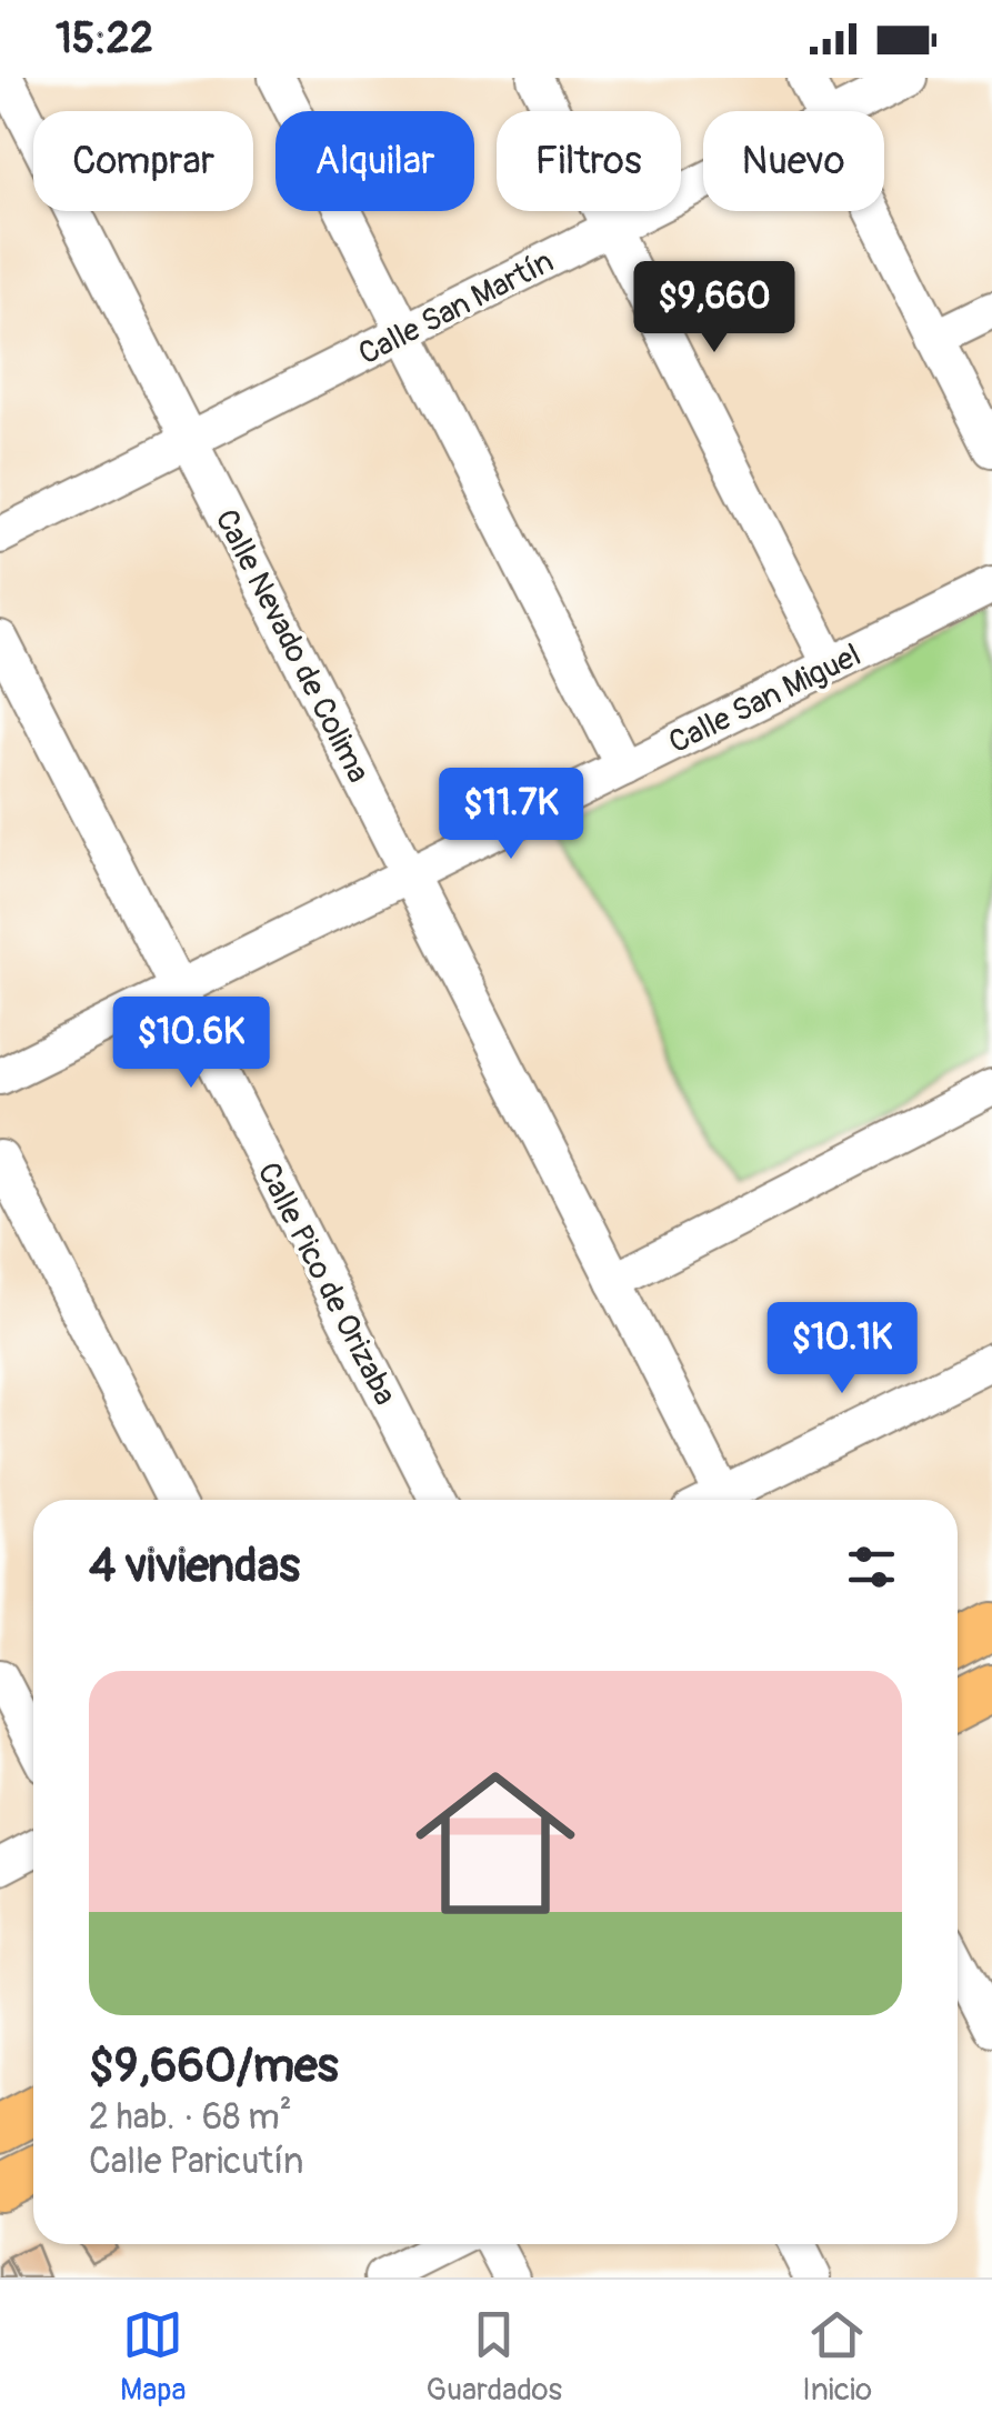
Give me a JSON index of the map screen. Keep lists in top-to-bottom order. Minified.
{"streets":{"street":["Calle San Martín","Calle Nevado de Colima","Calle San Miguel","Calle Pico de Orizaba"]},"crossings":[["Calle San Martín","Calle Nevado de Colima"],["Calle Nevado de Colima","Calle San Miguel"],["Calle San Miguel","Calle Pico de Orizaba"]],"page":{"status":"15:22","chip":["Comprar","Alquilar","Filtros","Nuevo"],"price":["$9,660","$11.7K","$10.6K","$10.1K"],"heading":"4 viviendas","list":[{"name":"$9,660/mes","note":"2 hab. · 68 m² · Calle Paricutín"}],"tabs":["Mapa","Guardados","Inicio"]}}
